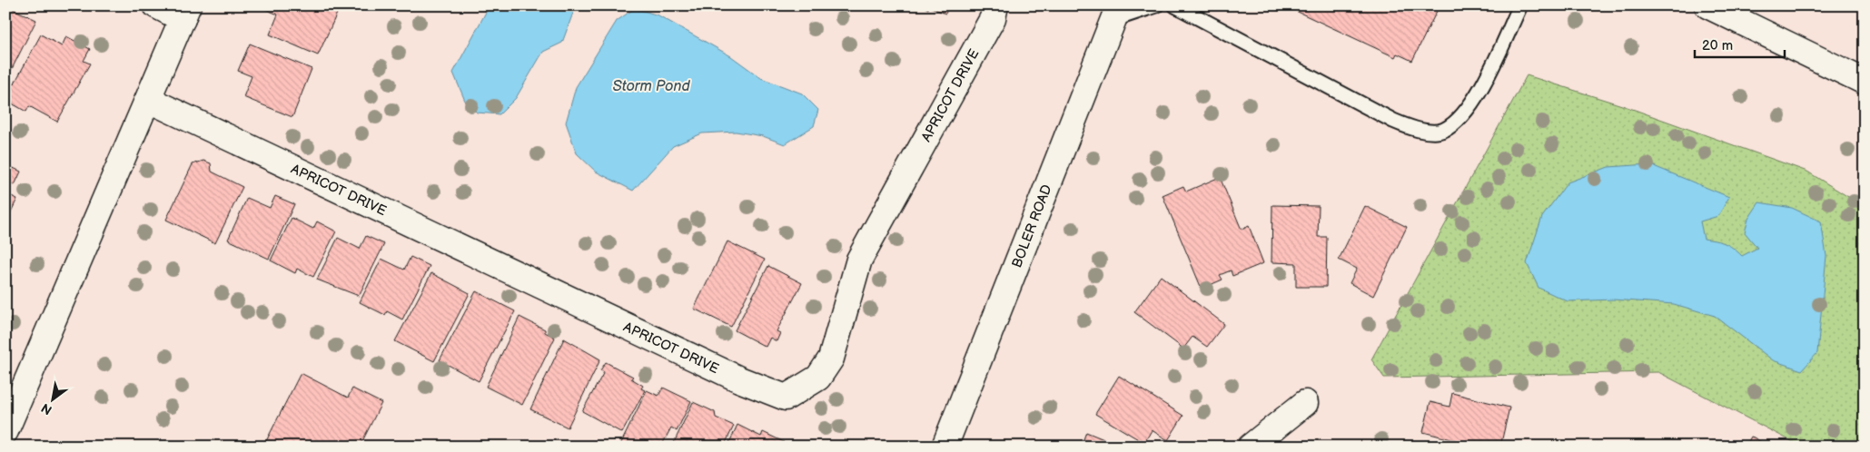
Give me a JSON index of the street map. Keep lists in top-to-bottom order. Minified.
{"streets":{"street":["APRICOT DRIVE","BOLER ROAD"]},"water":["Storm Pond"],"scale_bar":"20 m","north":"bottom left"}
